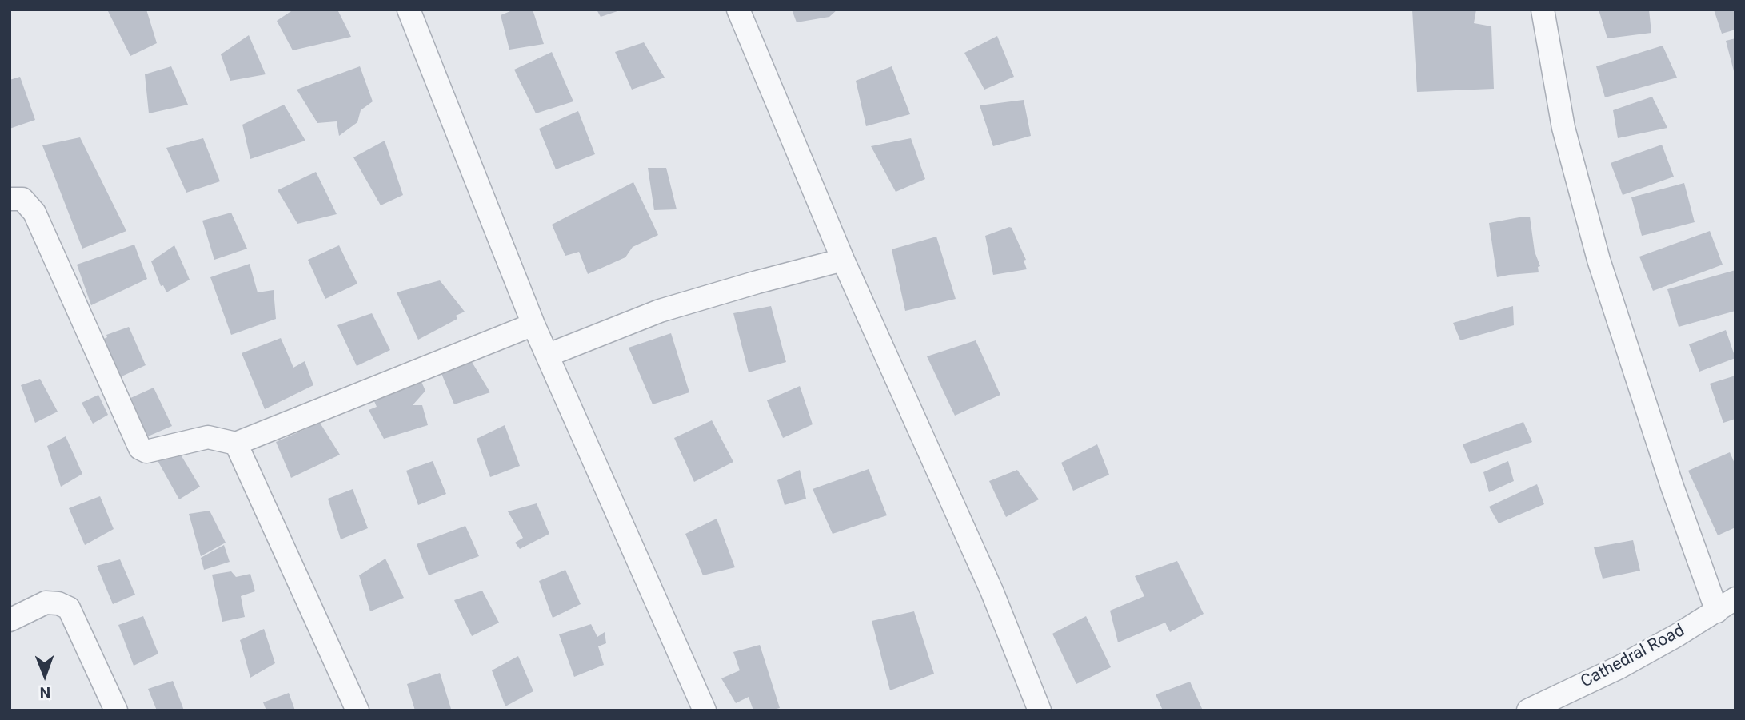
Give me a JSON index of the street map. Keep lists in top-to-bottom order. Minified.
{"streets":{"street":["Cathedral Road"]},"north":"bottom"}
